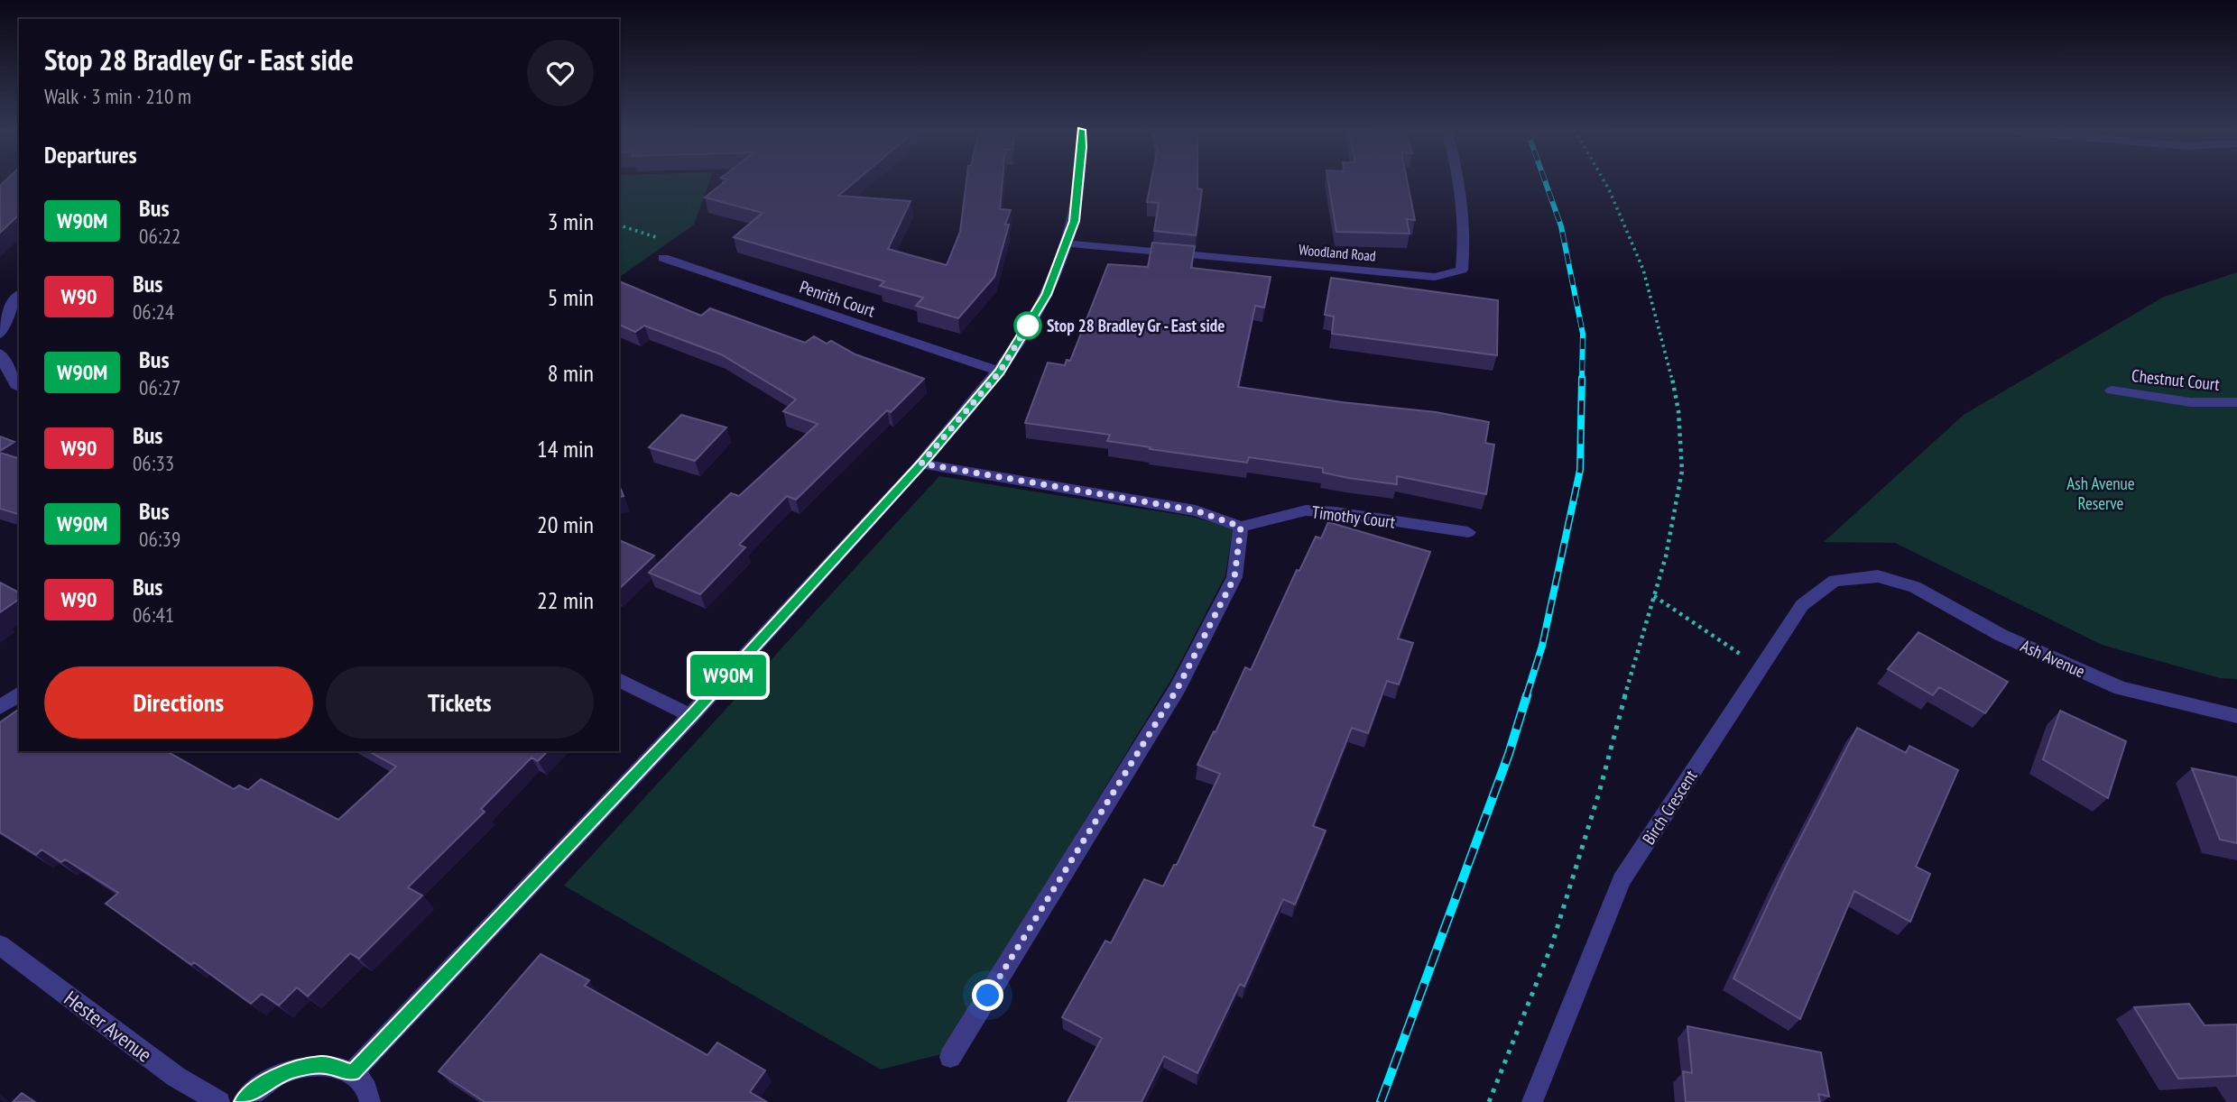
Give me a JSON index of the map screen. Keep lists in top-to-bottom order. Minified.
{"streets":{"street":["Woodland Road","Penrith Court","Chestnut Court","Timothy Court","Ash Avenue","Birch Crescent","Hester Avenue"]},"crossings":[["Ash Avenue","Birch Crescent"]],"parks":["Ash Avenue Reserve"],"places":["Stop 28 Bradley Gr - East side"],"lines":["bus line W90M"],"page":{"on_map":"W90M","heading":[["Stop 28 Bradley Gr - East side","Walk · 3 min · 210 m"],"Departures"],"list":[{"mark":"W90M","name":"Bus","note":"06:22","value":"3 min"},{"mark":"W90","name":"Bus","note":"06:24","value":"5 min"},{"mark":"W90M","name":"Bus","note":"06:27","value":"8 min"},{"mark":"W90","name":"Bus","note":"06:33","value":"14 min"},{"mark":"W90M","name":"Bus","note":"06:39","value":"20 min"},{"mark":"W90","name":"Bus","note":"06:41","value":"22 min"}],"buttons":["Directions","Tickets"]}}
